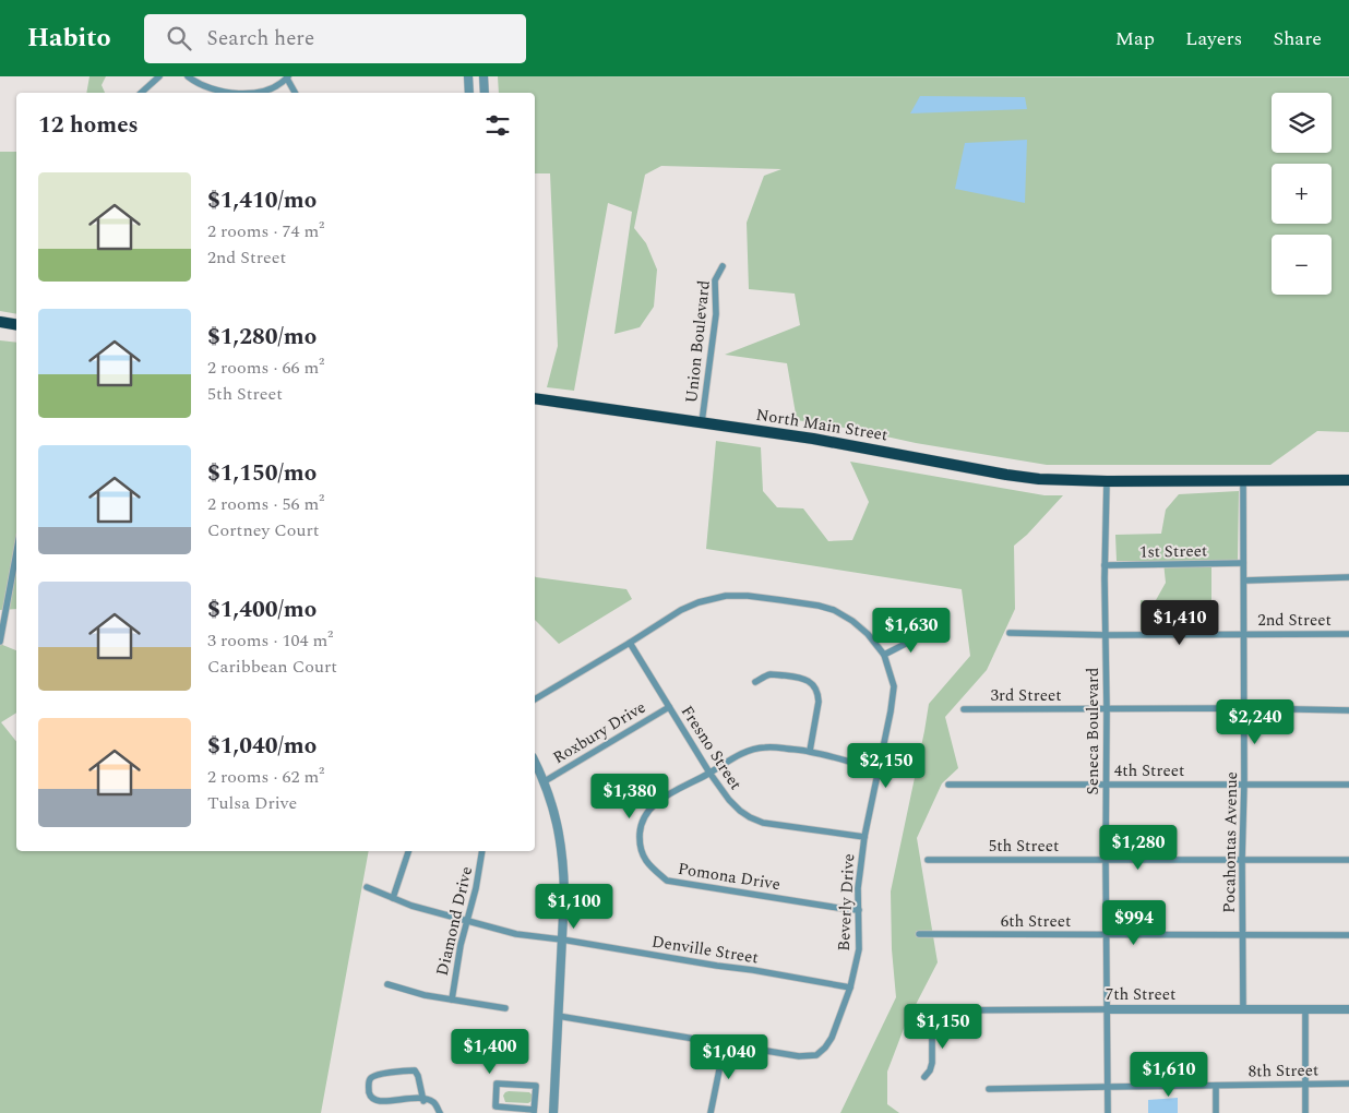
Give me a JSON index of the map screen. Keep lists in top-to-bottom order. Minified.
{"streets":{"highway":["North Main Street"],"street":["Union Boulevard","1st Street","2nd Street","3rd Street","Seneca Boulevard","Roxbury Drive","Fresno Street","4th Street","Pocahontas Avenue","5th Street","Pomona Drive","Beverly Drive","Diamond Drive","6th Street","Denville Street","7th Street","8th Street"]},"crossings":[["Union Boulevard","North Main Street"],["North Main Street","Seneca Boulevard"],["North Main Street","Pocahontas Avenue"],["1st Street","Seneca Boulevard"],["1st Street","Pocahontas Avenue"],["2nd Street","Seneca Boulevard"],["2nd Street","Pocahontas Avenue"],["3rd Street","Seneca Boulevard"],["3rd Street","Pocahontas Avenue"],["Seneca Boulevard","4th Street"],["Seneca Boulevard","5th Street"],["Seneca Boulevard","6th Street"],["Seneca Boulevard","7th Street"],["Seneca Boulevard","8th Street"],["Roxbury Drive","Fresno Street"],["Fresno Street","Pomona Drive"],["Fresno Street","Beverly Drive"],["4th Street","Pocahontas Avenue"],["Pocahontas Avenue","5th Street"],["Pocahontas Avenue","6th Street"],["Pocahontas Avenue","7th Street"],["Pomona Drive","Beverly Drive"],["Beverly Drive","Denville Street"],["Diamond Drive","Denville Street"]],"page":{"header":"Habito","search":"Search here","nav":["Map","Layers","Share"],"map_buttons":["+","−"],"heading":"12 homes","list":[{"name":"$1,410/mo","note":"2 rooms · 74 m² · 2nd Street"},{"name":"$1,280/mo","note":"2 rooms · 66 m² · 5th Street"},{"name":"$1,150/mo","note":"2 rooms · 56 m² · Cortney Court"},{"name":"$1,400/mo","note":"3 rooms · 104 m² · Caribbean Court"},{"name":"$1,040/mo","note":"2 rooms · 62 m² · Tulsa Drive"}],"price":["$1,410","$1,630","$2,240","$2,150","$1,380","$1,280","$1,100","$994","$1,150","$1,400","$1,040","$1,610"]}}
